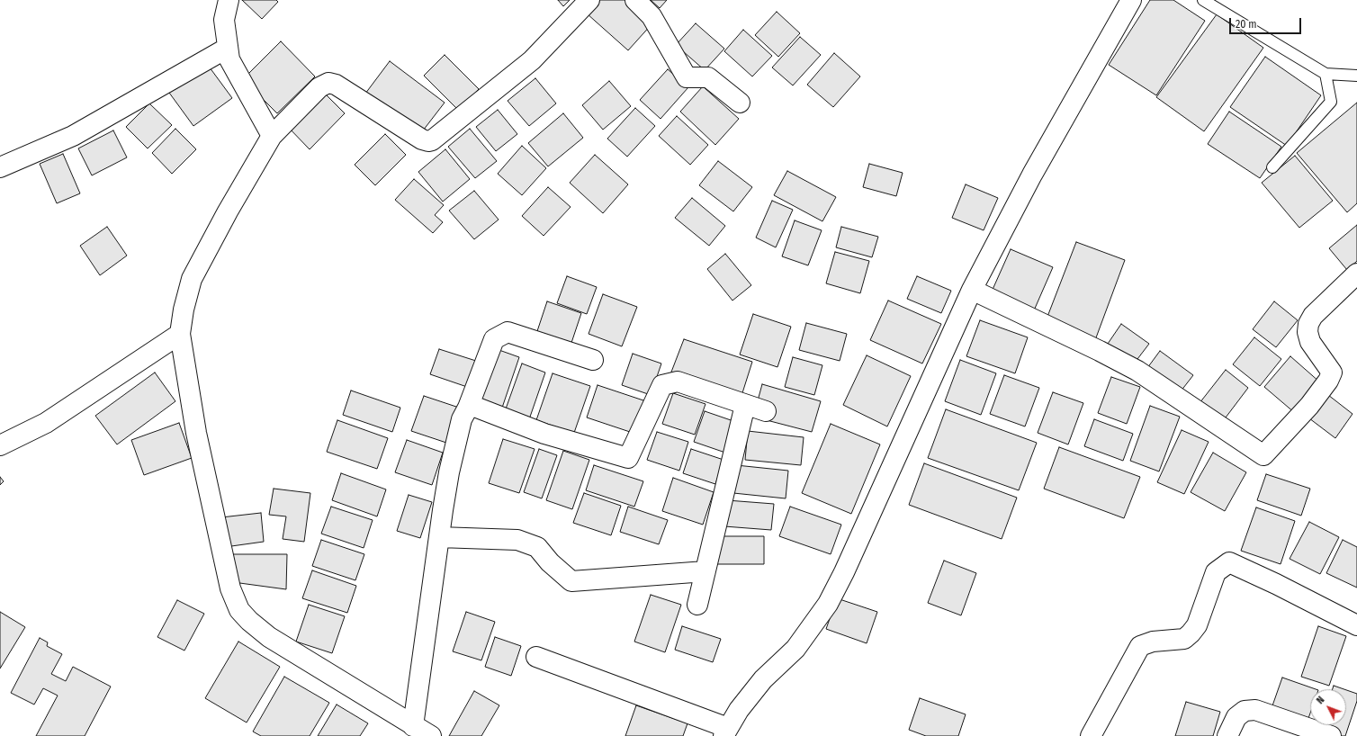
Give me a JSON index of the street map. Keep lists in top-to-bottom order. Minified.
{"scale_bar":"20 m","north":"top left"}
